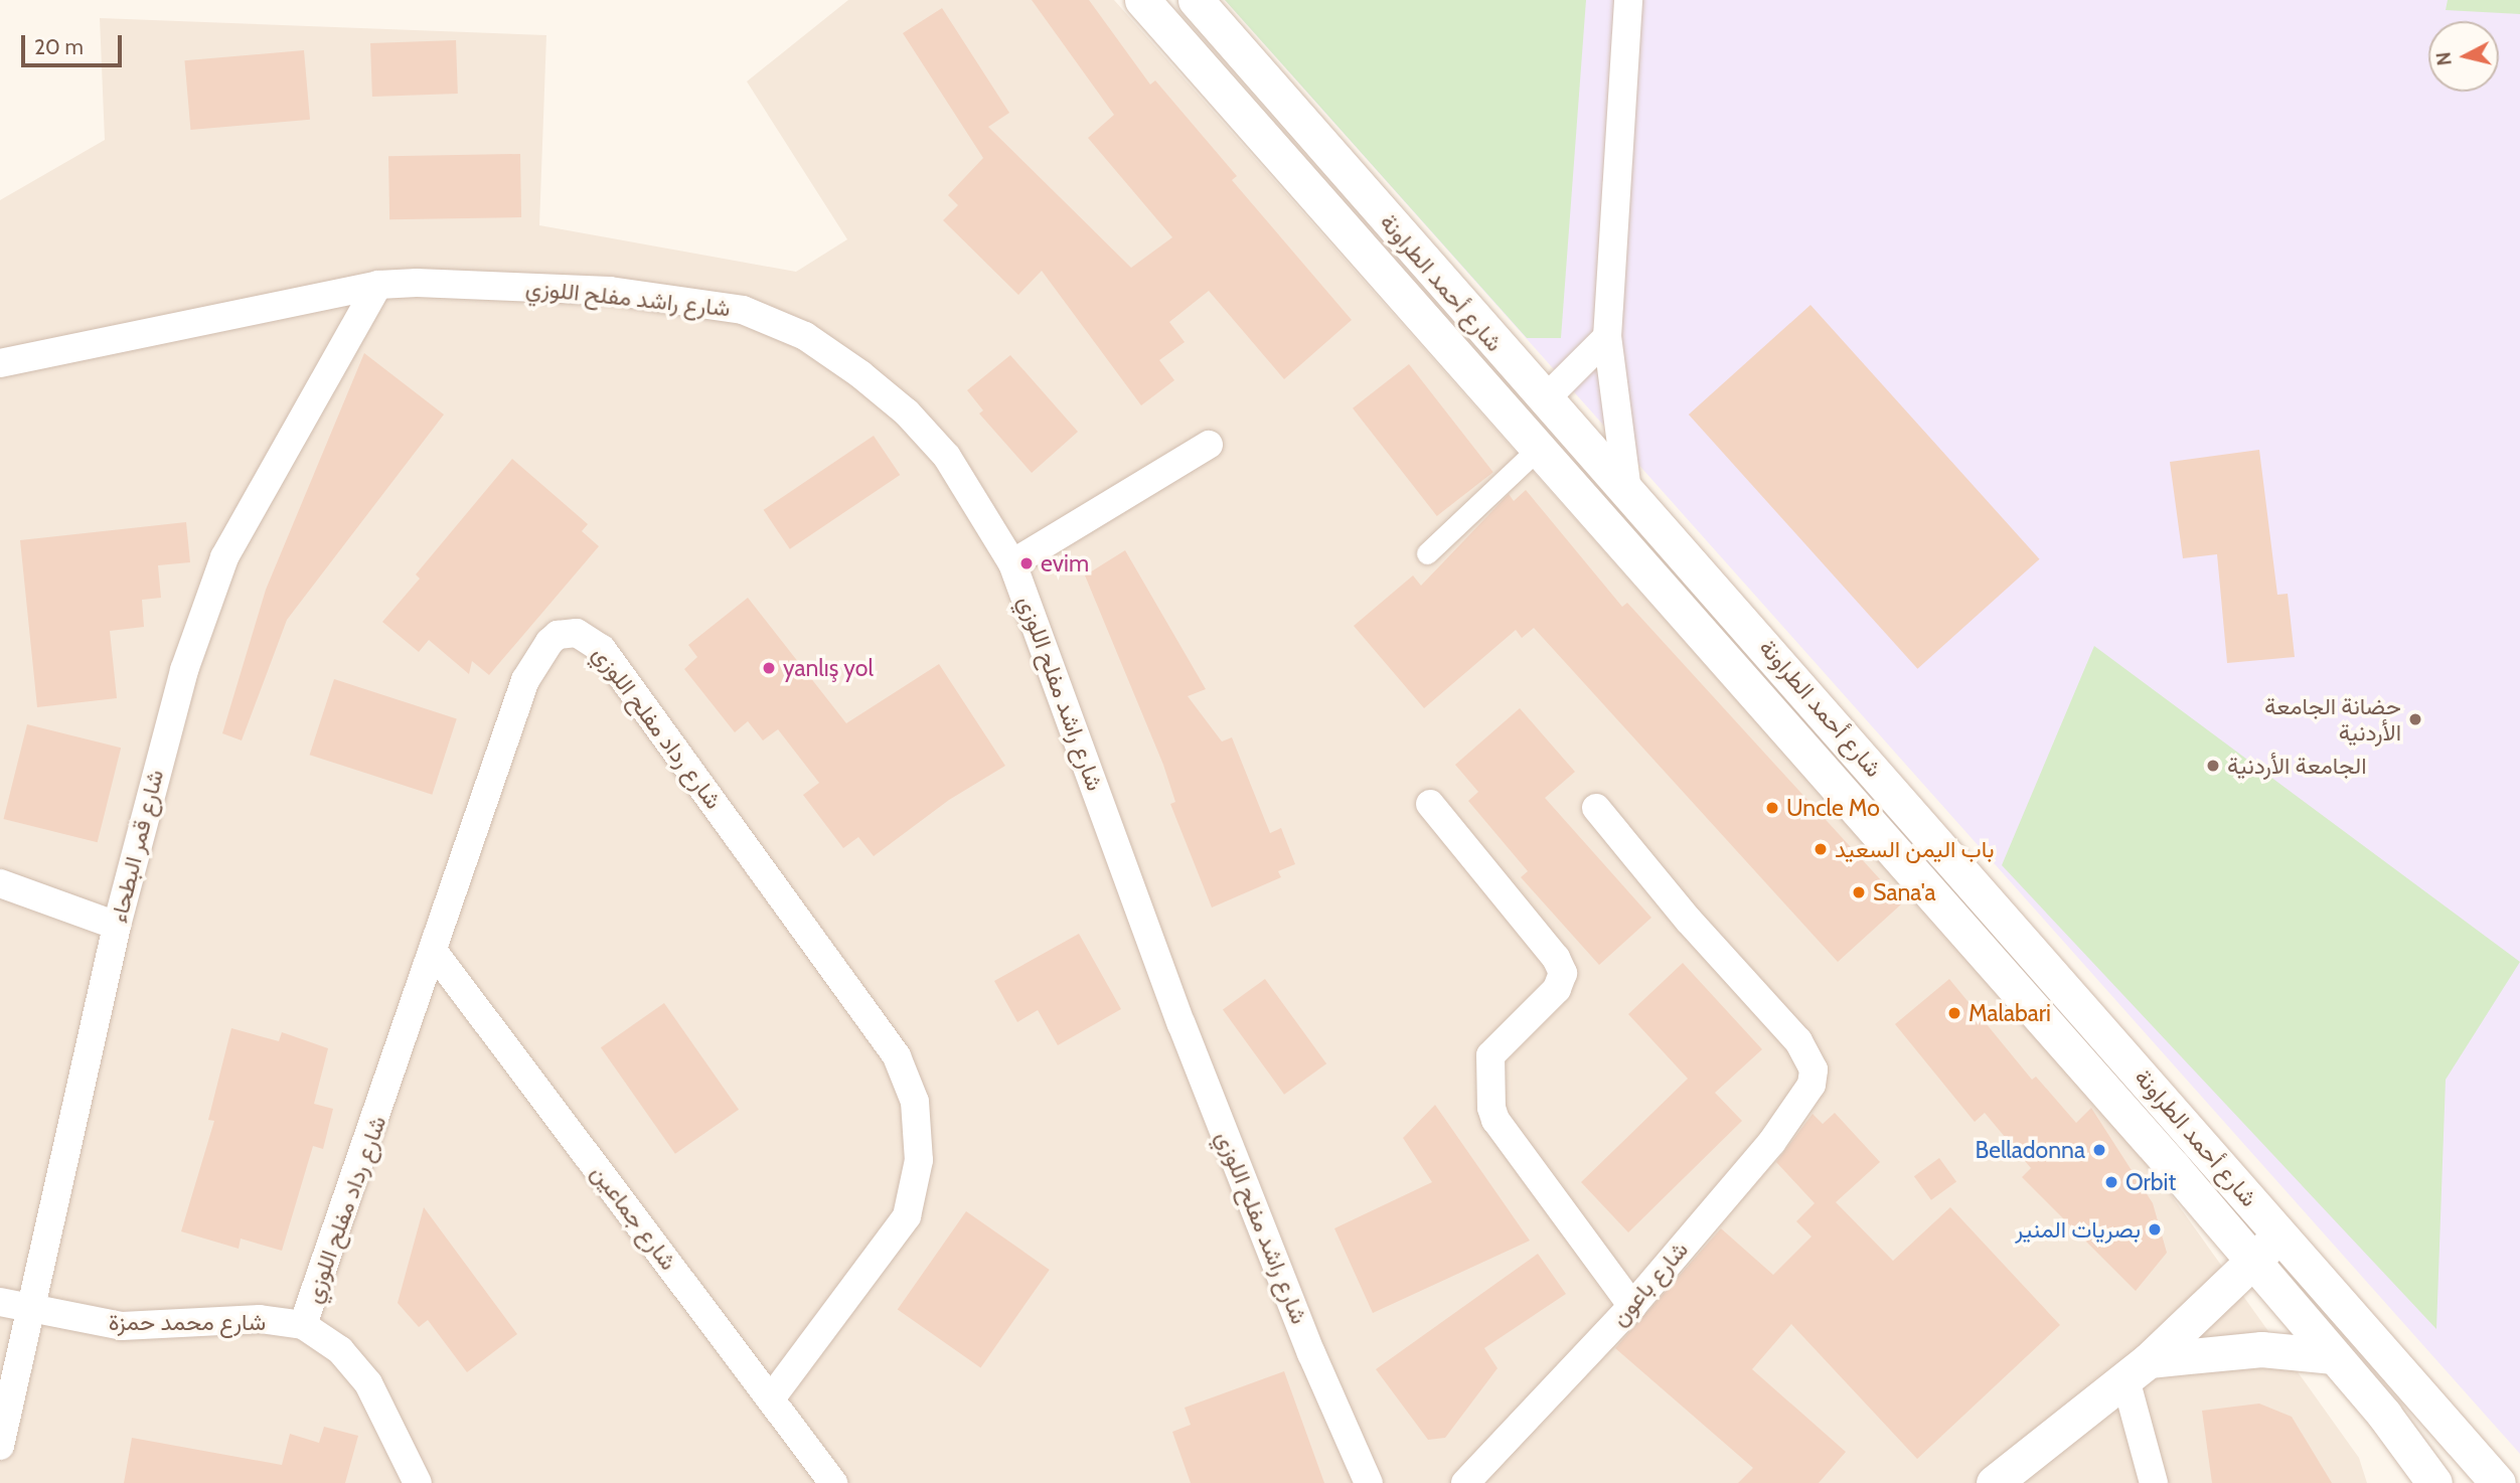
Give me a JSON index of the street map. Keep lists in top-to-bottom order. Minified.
{"streets":{"street":["شارع أحمد الطراونة","شارع راشد مفلح اللوزي","شارع رداد مفلح اللوزي","شارع قمر البطحاء","شارع جماعين","شارع باعون","شارع محمد حمزة"]},"crossings":[["شارع راشد مفلح اللوزي","شارع قمر البطحاء"],["شارع رداد مفلح اللوزي","شارع جماعين"],["شارع رداد مفلح اللوزي","شارع محمد حمزة"],["شارع قمر البطحاء","شارع محمد حمزة"]],"places":["evim","yanlış yol","حضانة الجامعة الأردنية","الجامعة الأردنية","Uncle Mo","باب اليمن السعيد","Sana'a","Malabari","Belladonna","Orbit","بصريات المنير"],"scale_bar":"20 m","north":"left"}
